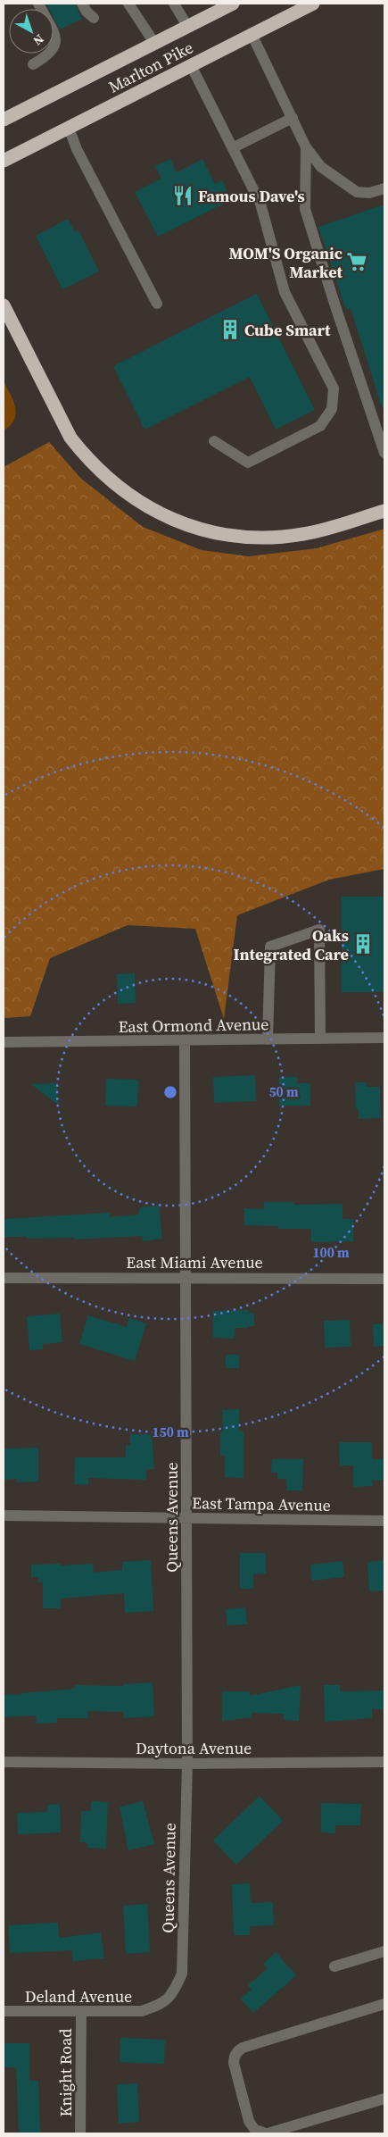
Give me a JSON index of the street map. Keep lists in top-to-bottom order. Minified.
{"streets":{"highway":["Marlton Pike"],"street":["East Ormond Avenue","East Miami Avenue","East Tampa Avenue","Queens Avenue","Daytona Avenue","Deland Avenue","Knight Road"]},"crossings":[["East Ormond Avenue","Queens Avenue"],["East Miami Avenue","Queens Avenue"],["East Tampa Avenue","Queens Avenue"],["Queens Avenue","Daytona Avenue"],["Queens Avenue","Deland Avenue"],["Deland Avenue","Knight Road"]],"places":{"restaurant":["Famous Dave's"],"supermarket":["MOM'S Organic Market"],"building":["Cube Smart","Oaks Integrated Care"]},"north":"bottom right","rings":["50 m","100 m","150 m"]}
